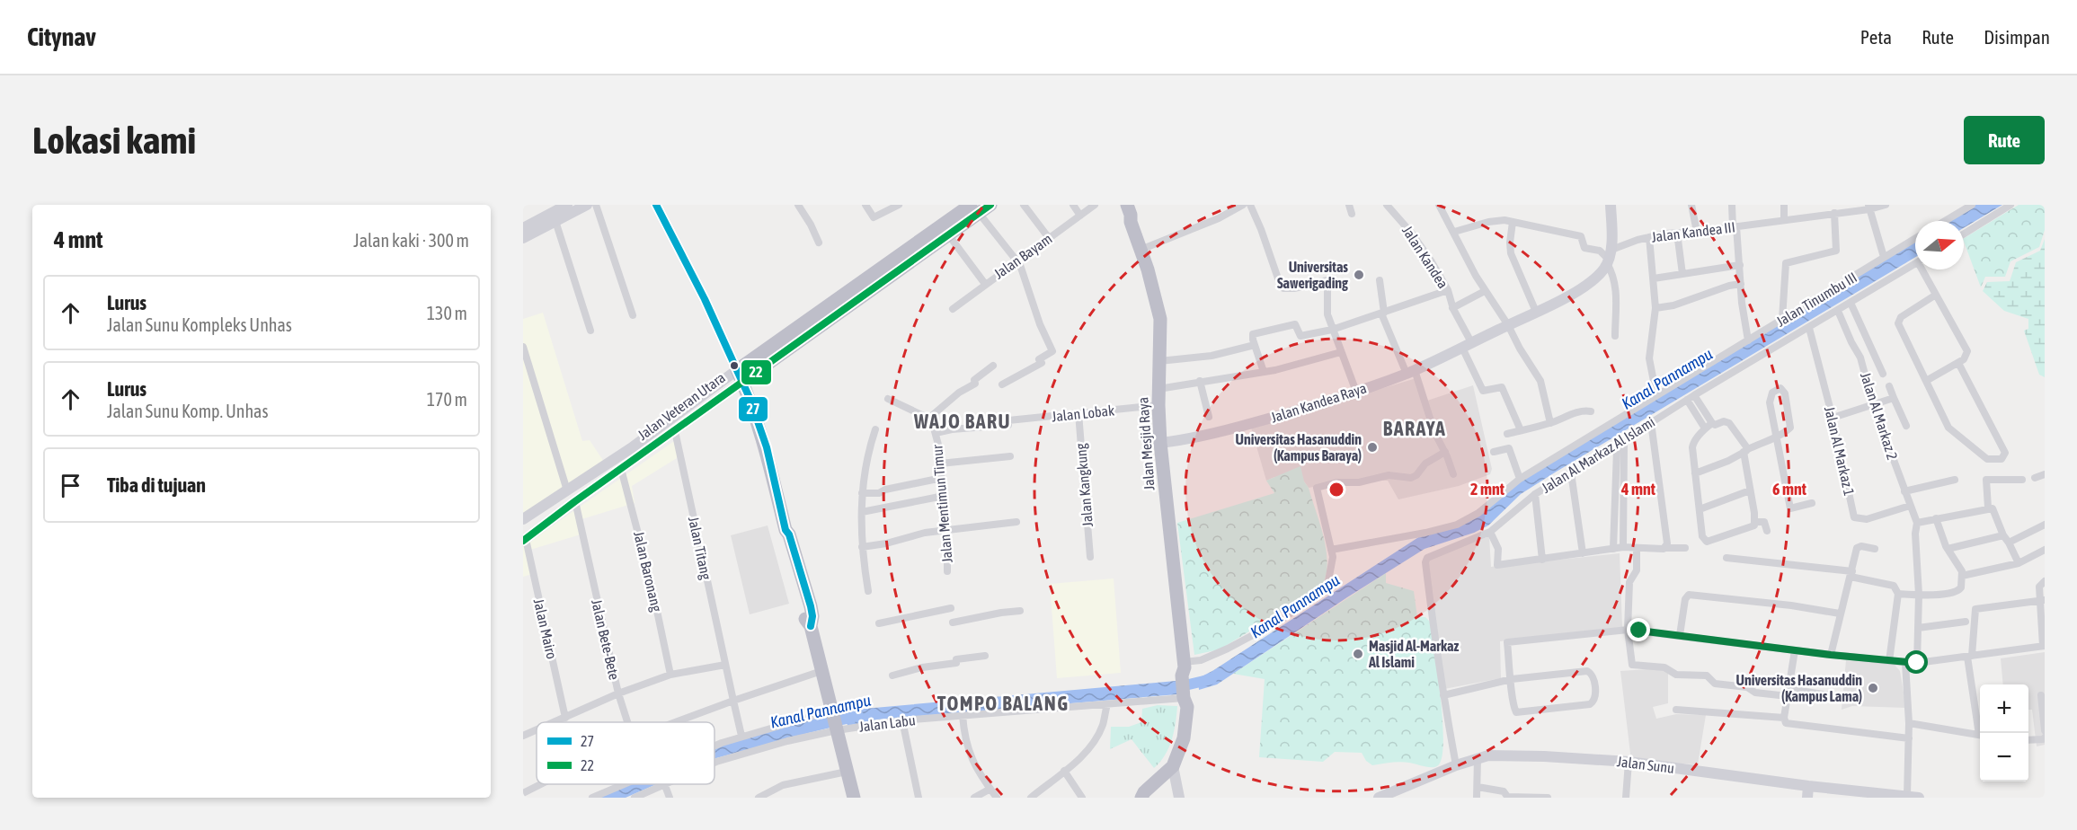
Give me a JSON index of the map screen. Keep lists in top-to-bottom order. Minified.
{"streets":{"highway":["Jalan Veteran Utara","Jalan Mesjid Raya"],"main road":["Jalan Kandea III","Jalan Kandea Raya","Jalan Sunu"],"street":["Jalan Bayam","Jalan Kandea","Jalan Tinumbu III","Jalan Lobak","Jalan Al Markaz 2","Jalan Al Markaz 1","Jalan Al Markaz Al Islami","Jalan Kangkung","Jalan Mentimun Timur","Jalan Titang","Jalan Baronang","Jalan Mairo","Jalan Bete-Bete","Jalan Labu"]},"crossings":[["Jalan Kandea III","Jalan Kandea"],["Jalan Kandea III","Jalan Kandea Raya"],["Jalan Kandea","Jalan Kandea Raya"],["Jalan Tinumbu III","Jalan Labu"],["Jalan Kandea Raya","Jalan Mesjid Raya"],["Jalan Veteran Utara","Jalan Titang"],["Jalan Veteran Utara","Jalan Baronang"],["Jalan Veteran Utara","Jalan Mairo"],["Jalan Veteran Utara","Jalan Bete-Bete"],["Jalan Lobak","Jalan Mesjid Raya"],["Jalan Lobak","Jalan Kangkung"],["Jalan Lobak","Jalan Mentimun Timur"],["Jalan Al Markaz 2","Jalan Al Markaz 1"],["Jalan Al Markaz 2","Jalan Al Markaz Al Islami"],["Jalan Mesjid Raya","Jalan Labu"],["Jalan Al Markaz 1","Jalan Al Markaz Al Islami"],["Jalan Al Markaz Al Islami","Jalan Sunu"]],"districts":["WAJO BARU","BARAYA","TOMPO BALANG"],"water":["Kanal Pannampu"],"places":["Universitas Sawerigading","Universitas Hasanuddin (Kampus Baraya)","Masjid Al-Markaz Al Islami","Universitas Hasanuddin (Kampus Lama)"],"lines":["transit line 27","transit line 22"],"legend":["27","22"],"north":"right","page":{"header":"Citynav","nav":["Peta","Rute","Disimpan"],"buttons":"Rute","title":"Lokasi kami","heading":["4 mnt","Jalan kaki · 300 m"],"list":[["Lurus","Jalan Sunu Kompleks Unhas","130 m"],["Lurus","Jalan Sunu Komp. Unhas","170 m"],"Tiba di tujuan"],"map_buttons":["+","−"]},"rings":["2 mnt","4 mnt","6 mnt"]}
